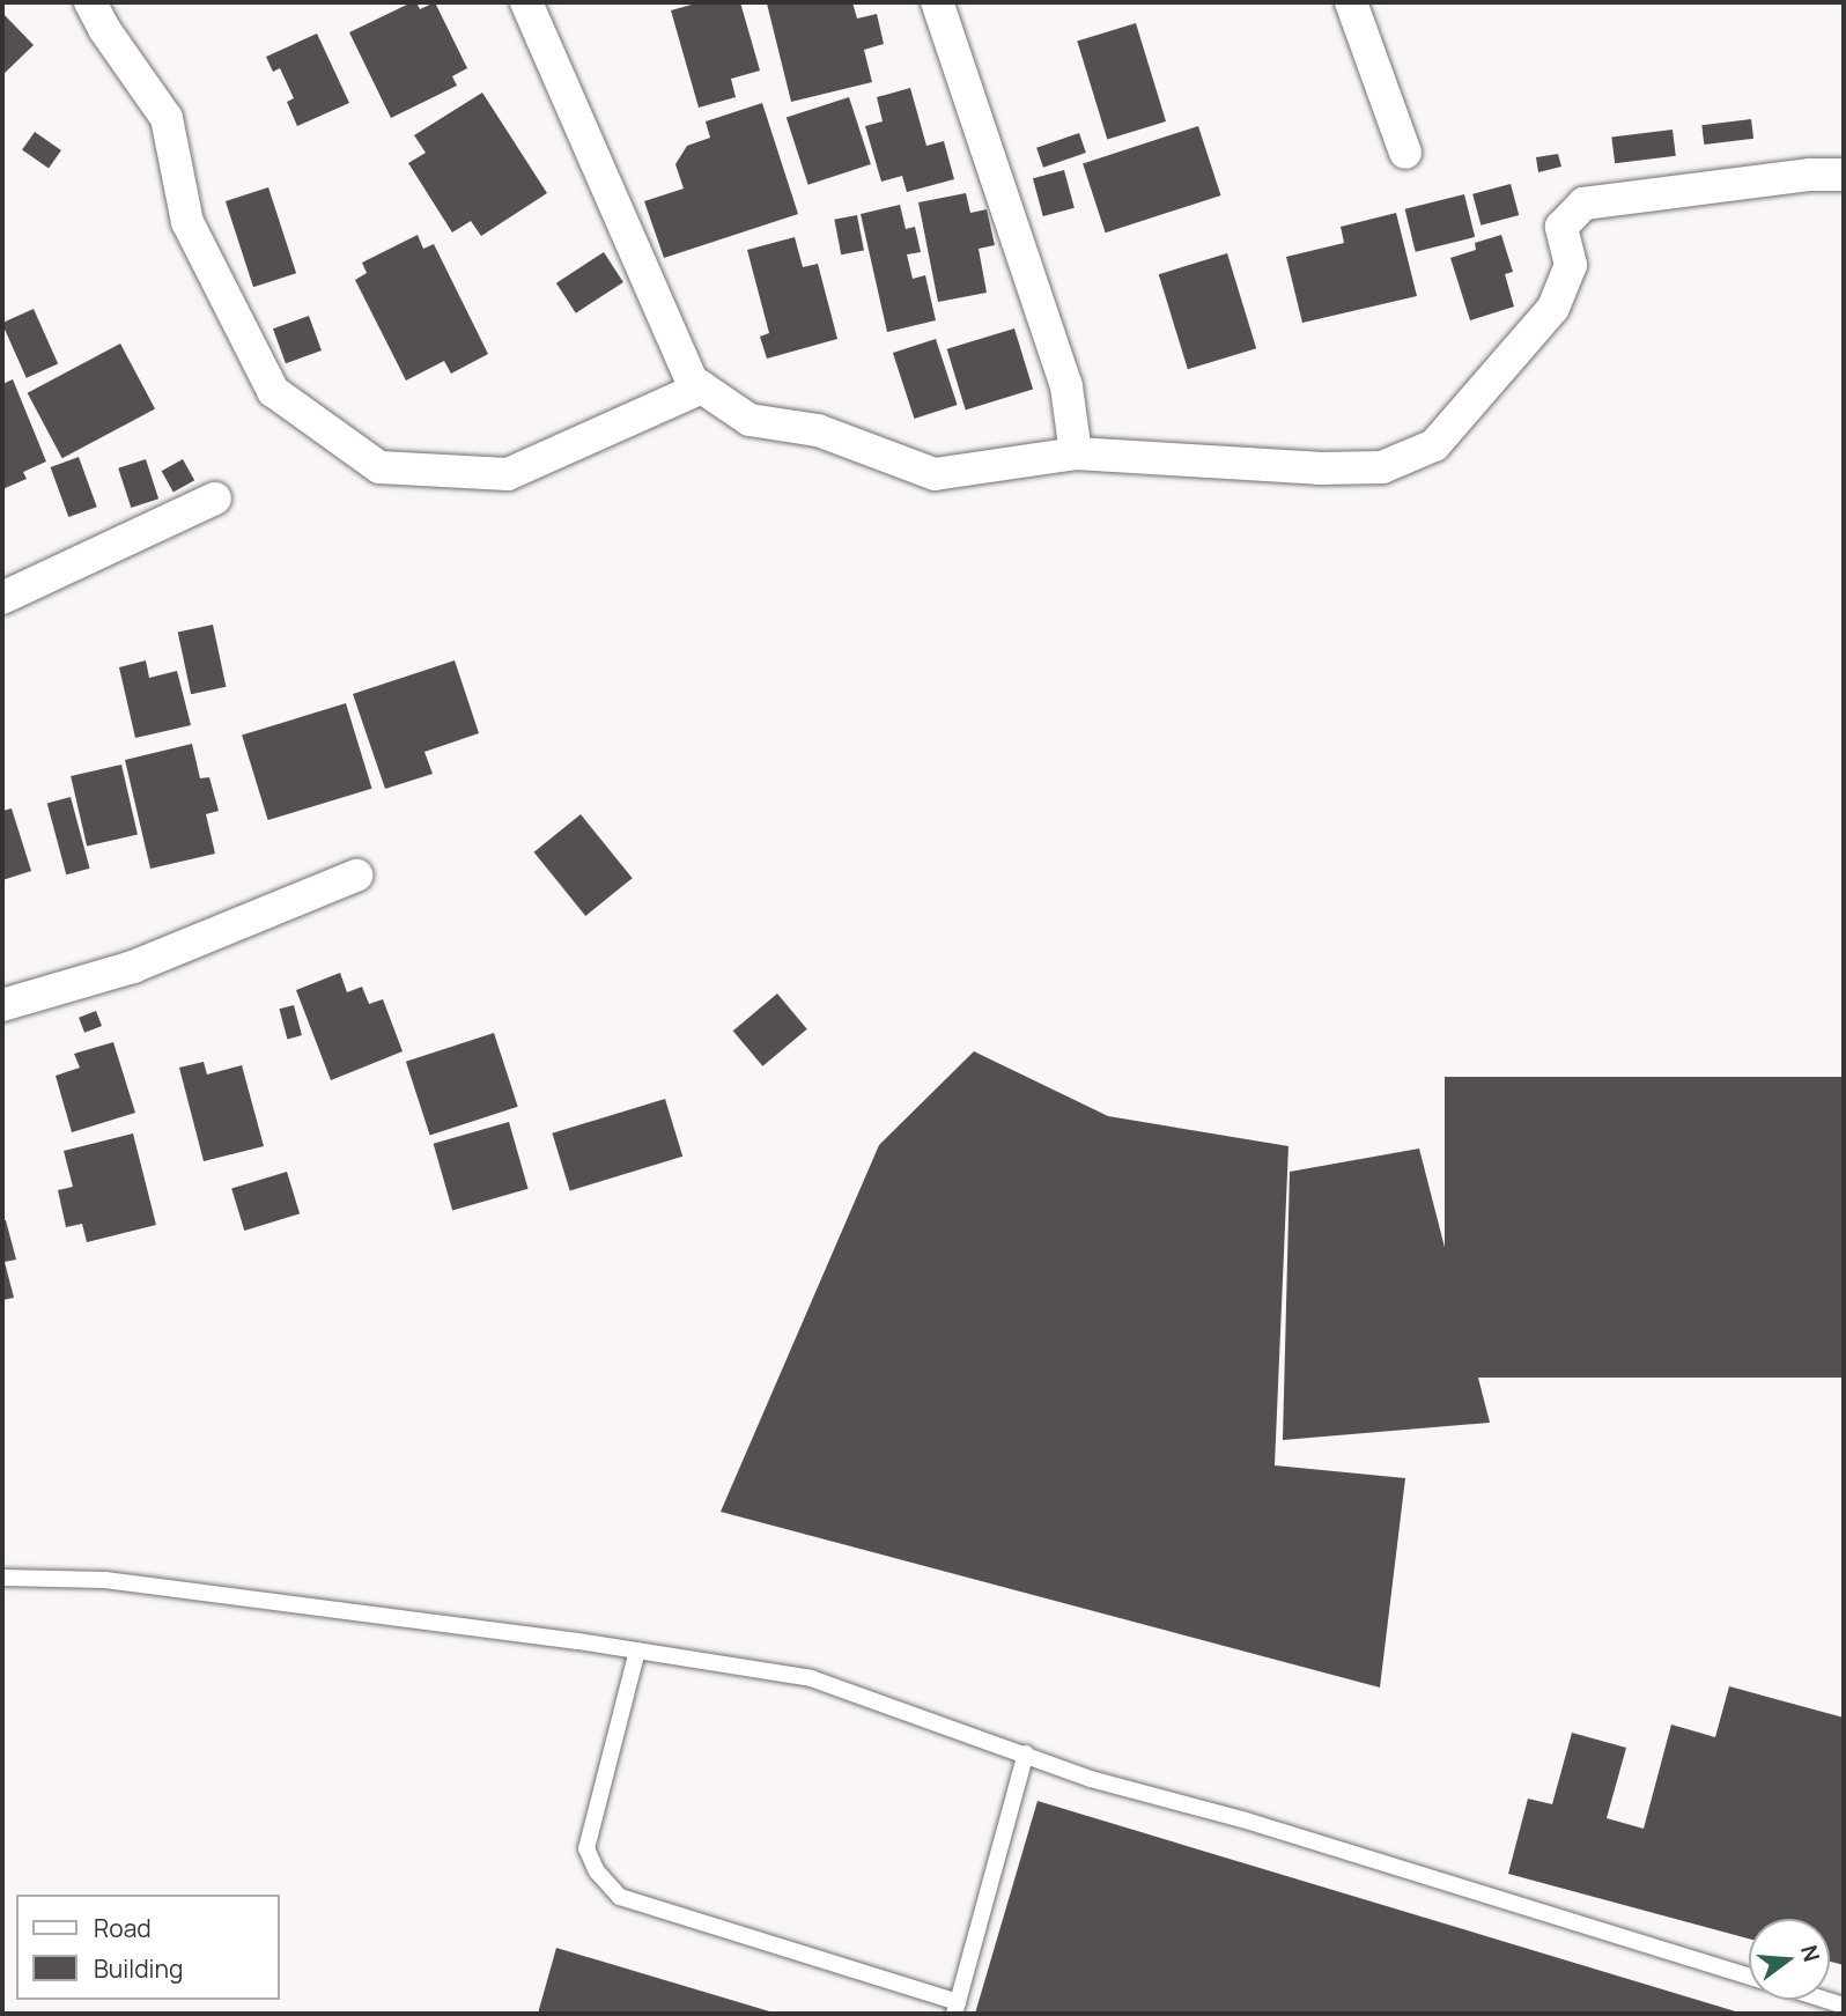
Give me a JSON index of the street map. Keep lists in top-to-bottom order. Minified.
{"legend":["Road","Building"],"north":"right"}
